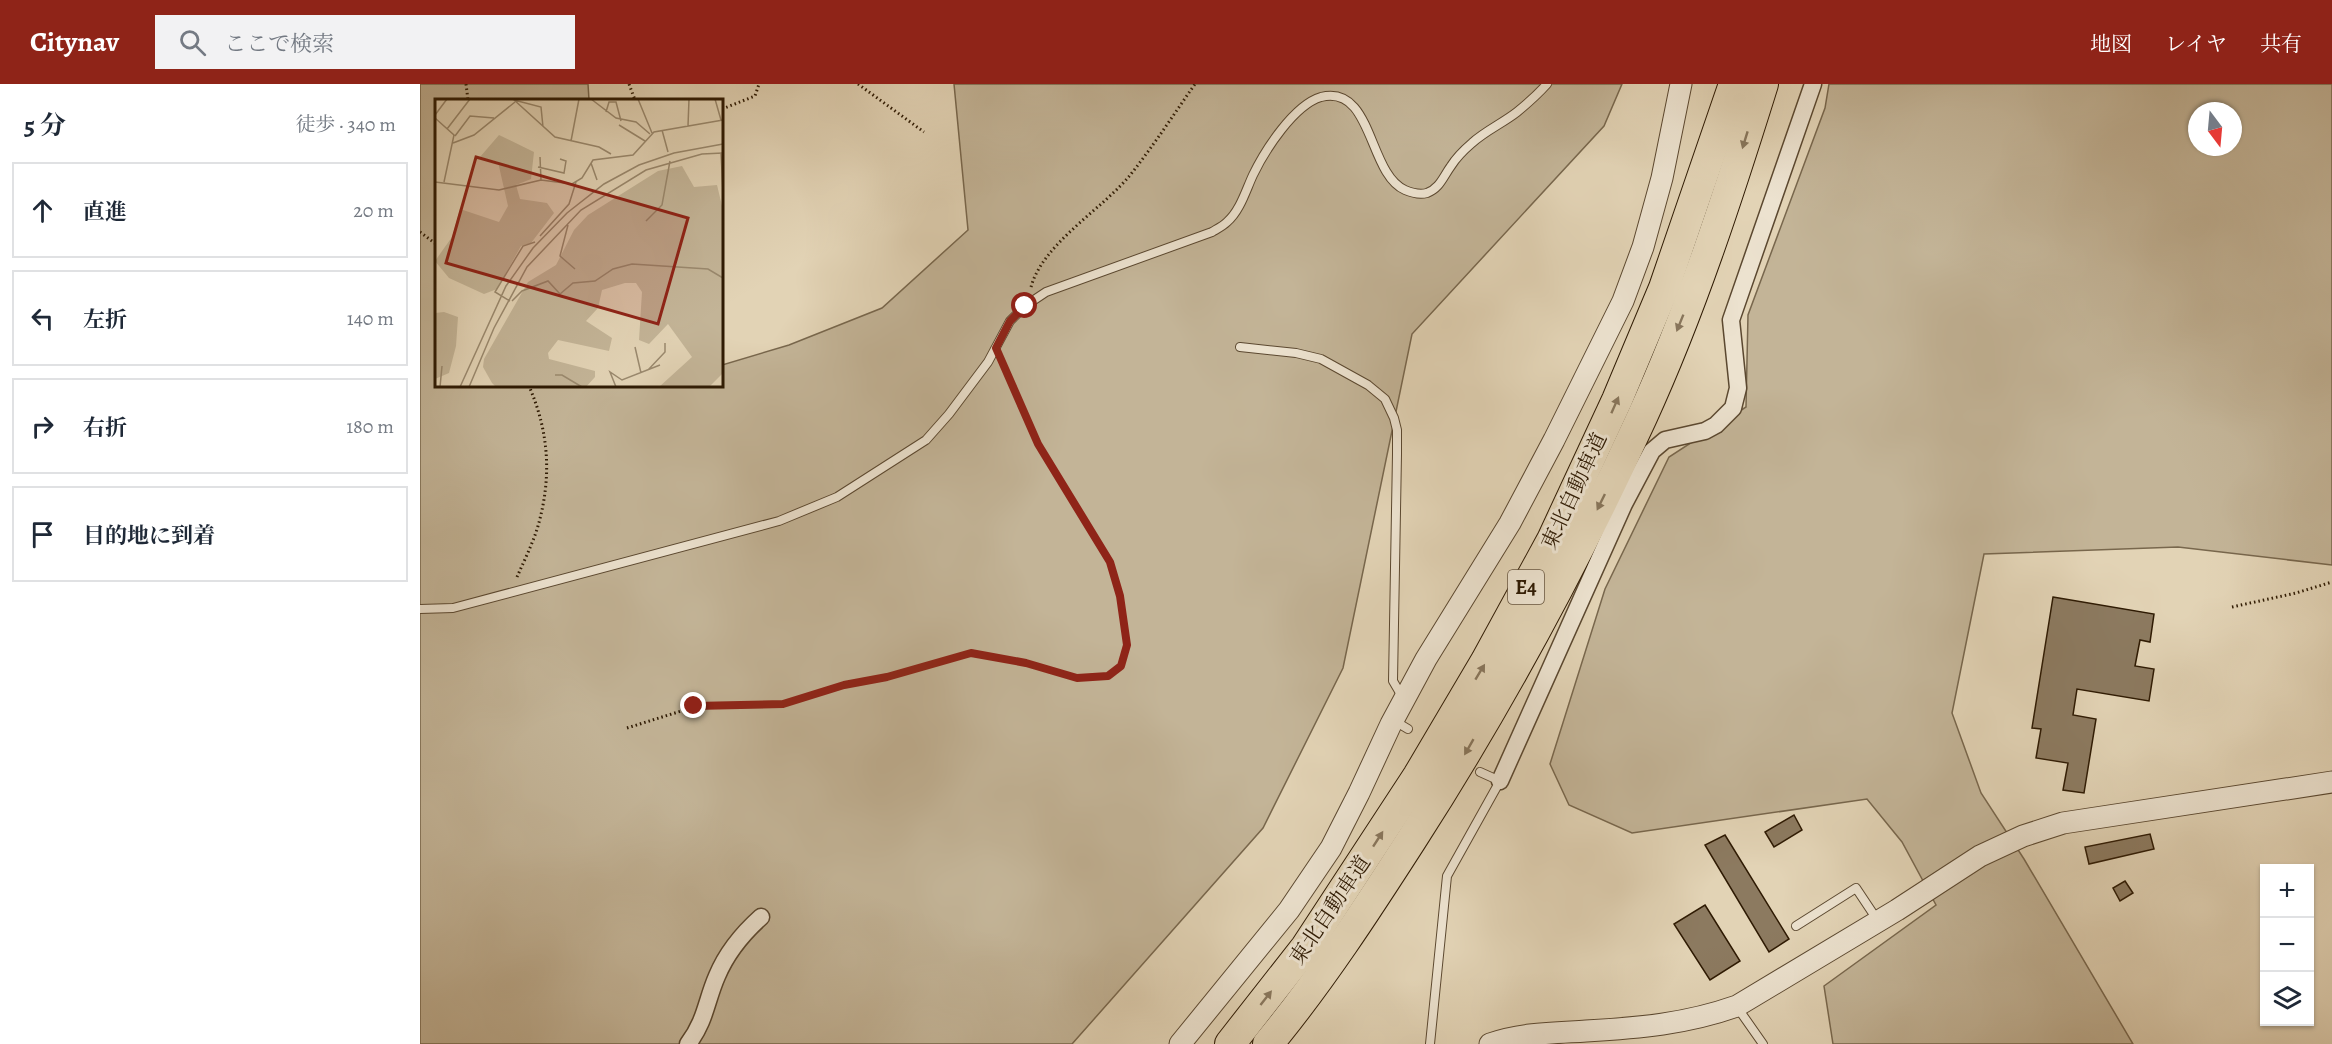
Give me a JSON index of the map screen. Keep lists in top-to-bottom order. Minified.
{"streets":{"highway":["東北自動車道","E4"]},"north":"bottom","page":{"header":"Citynav","search":"ここで検索","nav":["地図","レイヤ","共有"],"heading":["5 分","徒歩 · 340 m"],"list":[["直進","20 m"],["左折","140 m"],["右折","180 m"],"目的地に到着"],"map_buttons":["+","−"]}}
